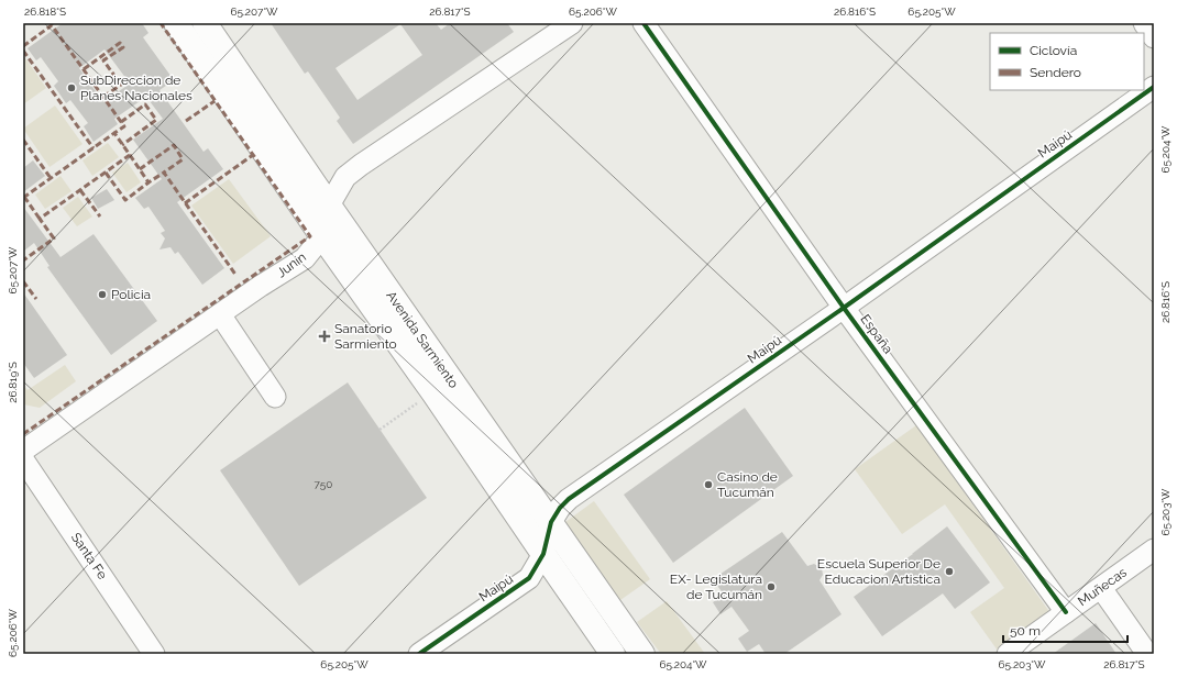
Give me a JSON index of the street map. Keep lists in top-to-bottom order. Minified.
{"streets":{"main road":["Avenida Sarmiento"],"street":["Maipú","Junín","España","Santa Fe","Muñecas"]},"crossings":[["Maipú","España"],["Maipú","Avenida Sarmiento"],["Junín","Avenida Sarmiento"],["España","Muñecas"]],"places":{"other":["SubDireccion de Planes Nacionales","Policia","Casino de Tucumán","Escuela Superior De Educacion Artistica","EX- Legislatura de Tucumán"],"health":["Sanatorio Sarmiento"]},"house_numbers":["750"],"legend":["Ciclovía","Sendero"],"scale_bar":"50 m","coordinates":["26.818°S","65.207°W","26.817°S","65.206°W","26.816°S","65.205°W","65.204°W","26.819°S","65.203°W"]}
